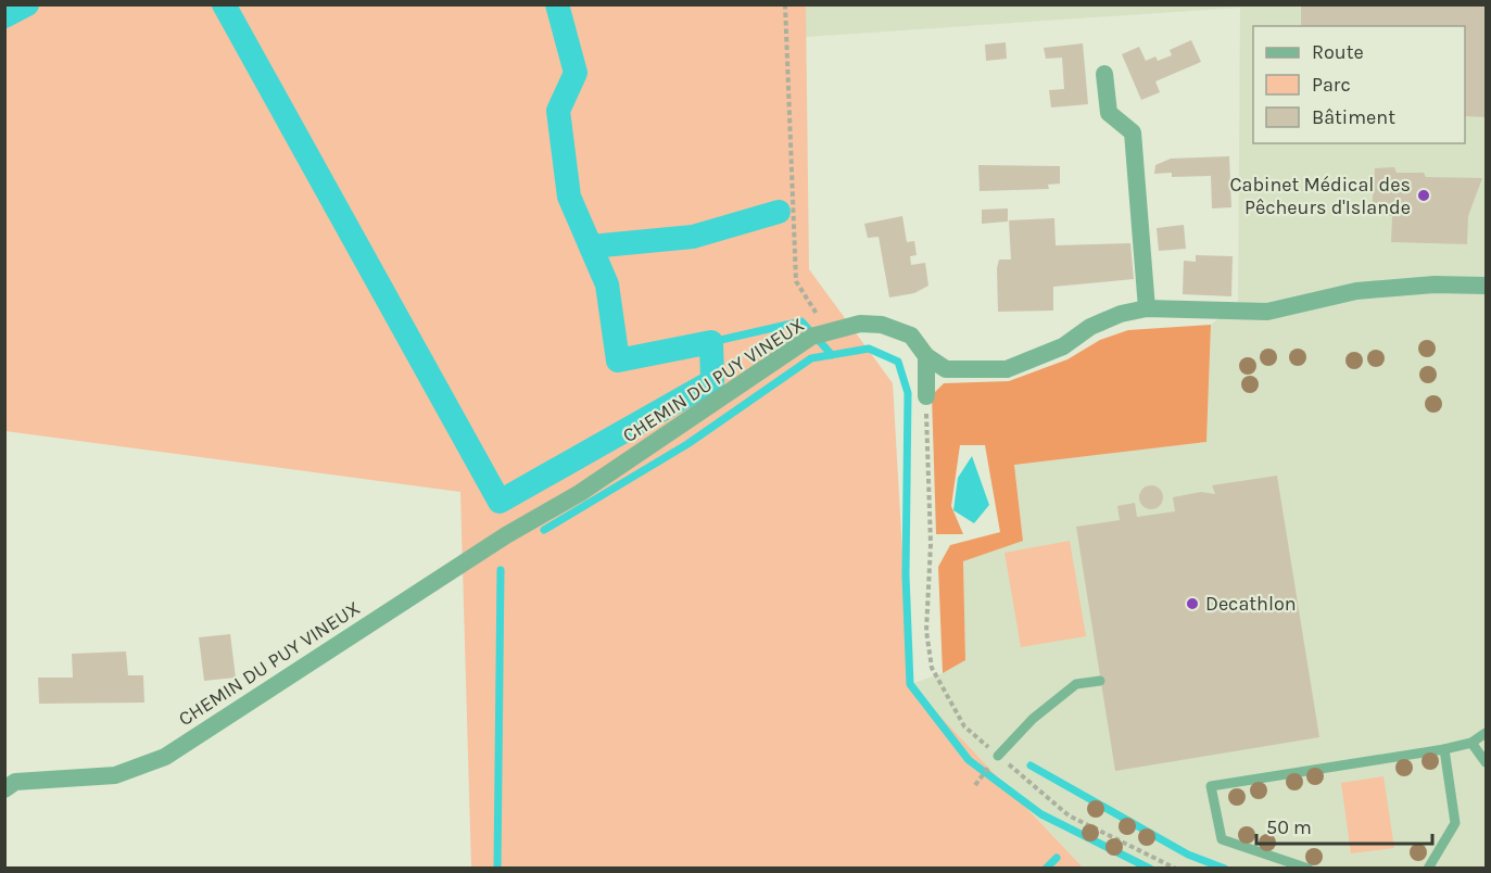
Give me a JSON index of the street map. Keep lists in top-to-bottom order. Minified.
{"streets":{"street":["CHEMIN DU PUY VINEUX"]},"places":["Cabinet Médical des Pêcheurs d'Islande","Decathlon"],"legend":["Route","Parc","Bâtiment"],"scale_bar":"50 m"}
